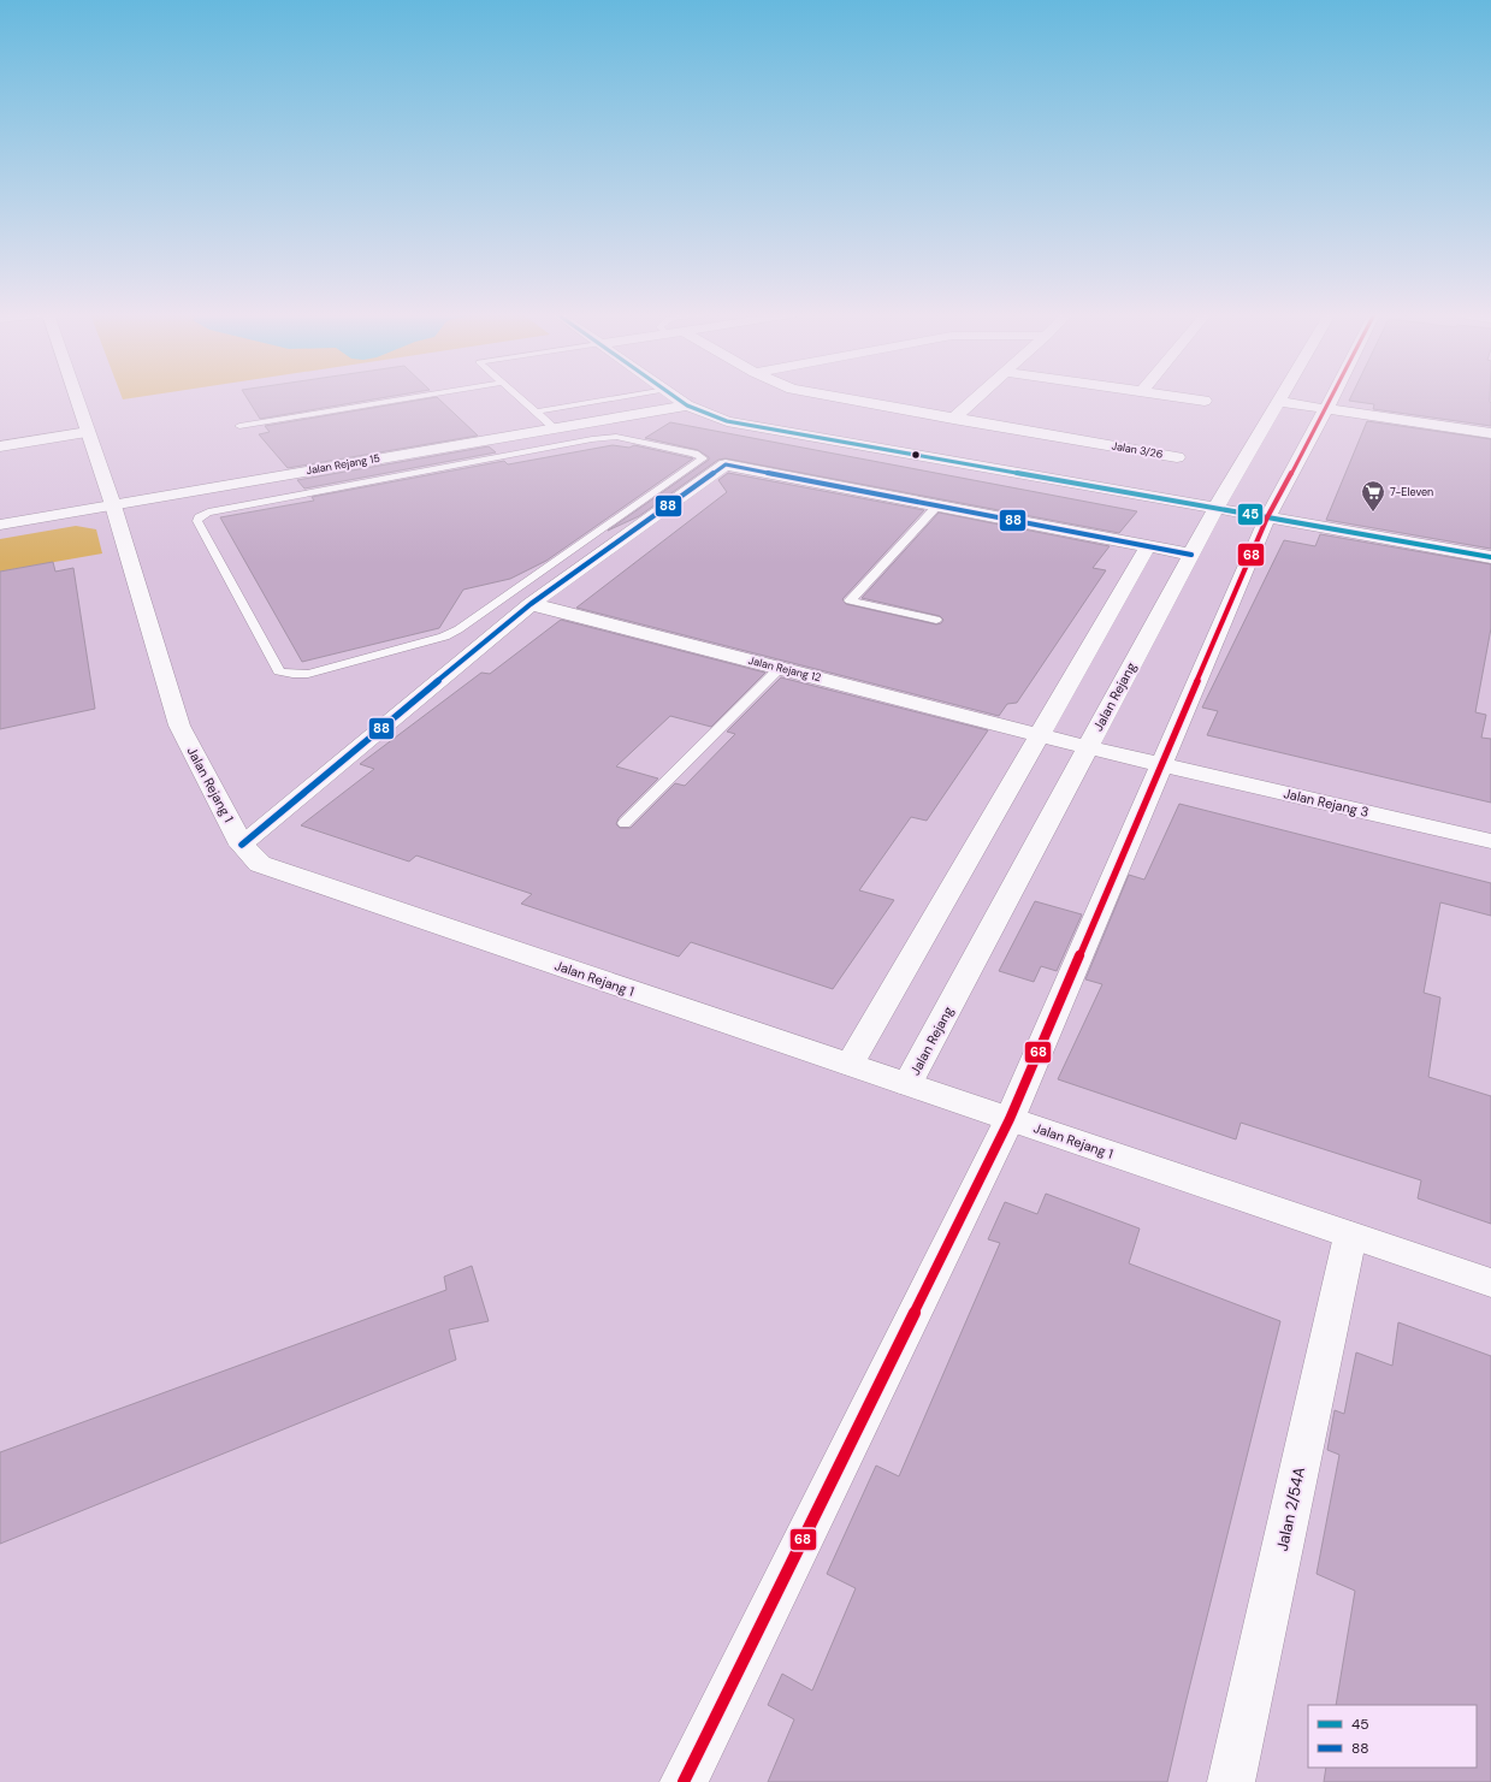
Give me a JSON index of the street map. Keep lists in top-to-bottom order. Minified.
{"streets":{"street":["Jalan 3/26","Jalan Rejang 15","Jalan Rejang 12","Jalan Rejang","Jalan Rejang 1","Jalan Rejang 3","Jalan 2/54A"]},"crossings":[["Jalan Rejang 15","Jalan Rejang 1"],["Jalan Rejang 12","Jalan Rejang"],["Jalan Rejang 12","Jalan Rejang 3"],["Jalan Rejang","Jalan Rejang 1"],["Jalan Rejang","Jalan Rejang 3"],["Jalan Rejang 1","Jalan 2/54A"]],"places":{"supermarket":["7-Eleven"]},"lines":["transit line 45","transit line 68","transit line 88"],"legend":["45","88"]}
